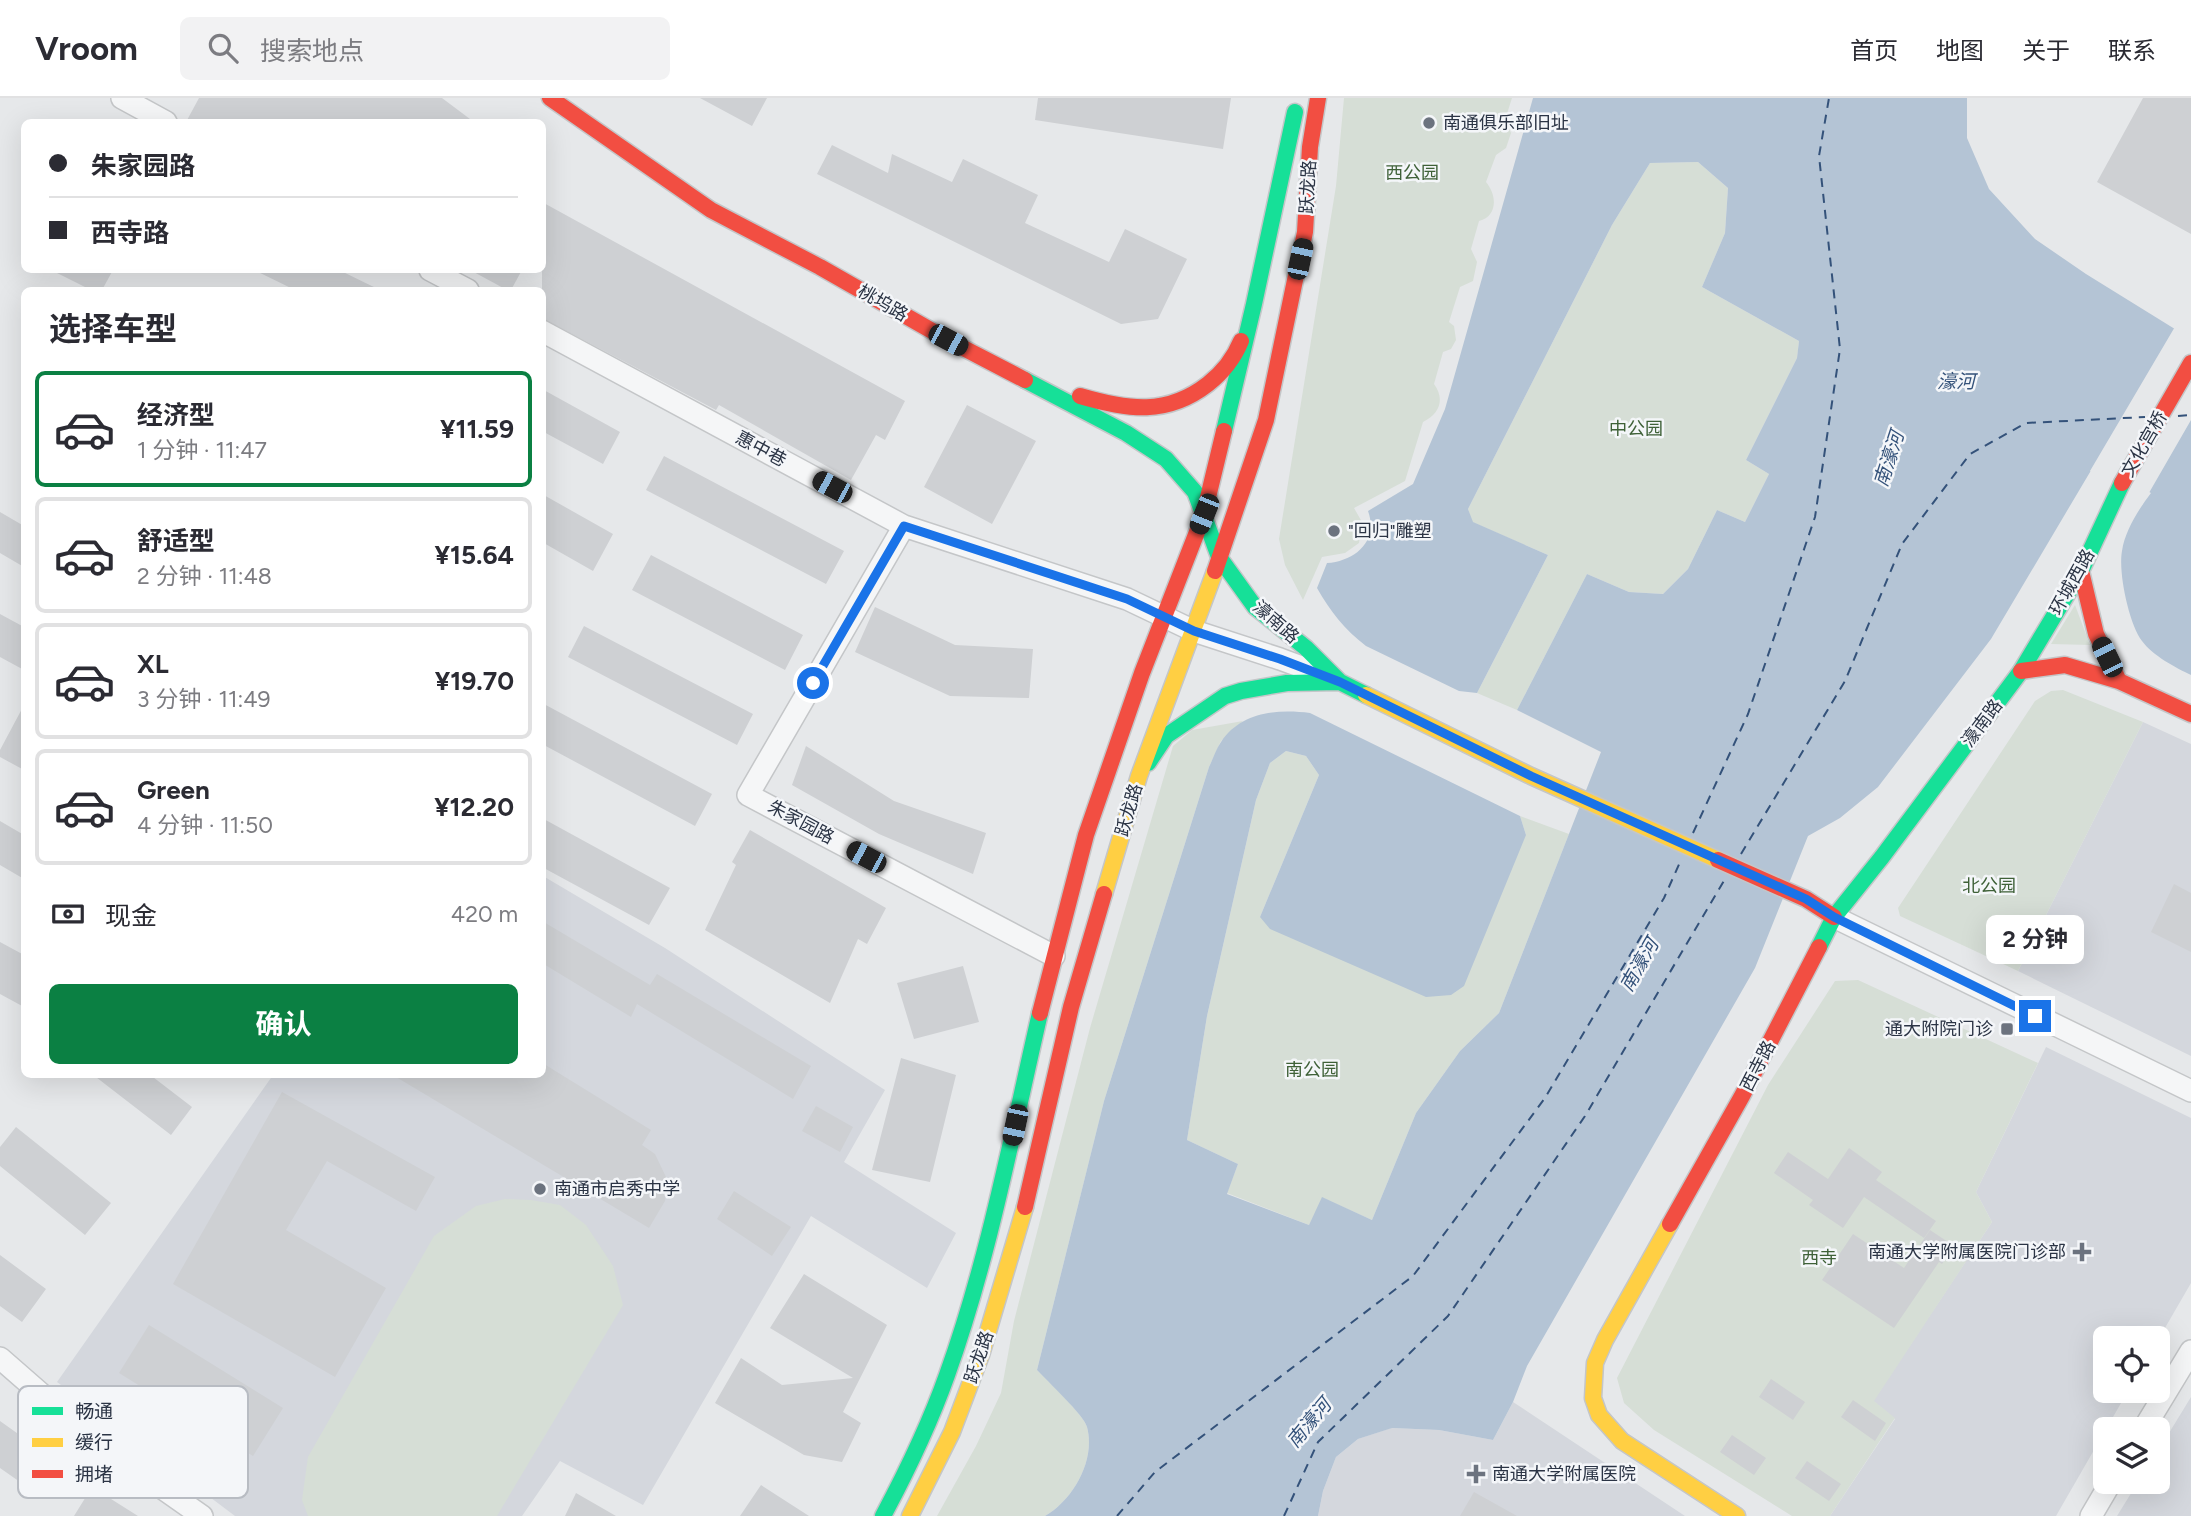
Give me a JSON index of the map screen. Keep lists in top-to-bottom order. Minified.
{"streets":{"street":["跃龙路","桃坞路","文化宫桥","惠中巷","环城西路","濠南路","朱家园路","西寺路"]},"crossings":[["跃龙路","桃坞路"],["跃龙路","惠中巷"],["跃龙路","濠南路"],["跃龙路","朱家园路"],["桃坞路","濠南路"],["文化宫桥","环城西路"],["惠中巷","濠南路"],["惠中巷","朱家园路"],["环城西路","濠南路"],["濠南路","西寺路"]],"water":["濠河","南濠河"],"parks":["西公园","中公园","北公园","南公园","西寺"],"places":{"other":["南通俱乐部旧址","\"回归\"雕塑","南通市启秀中学"],"transit":["通大附院门诊"],"health":["南通大学附属医院门诊部","南通大学附属医院"]},"legend":["畅通","缓行","拥堵"],"page":{"header":"Vroom","search":"搜索地点","nav":["首页","地图","关于","联系"],"banner":["朱家园路","西寺路"],"heading":"选择车型","list":[{"name":"经济型","note":"1 分钟 · 11:47","value":"¥11.59"},{"name":"舒适型","note":"2 分钟 · 11:48","value":"¥15.64"},{"name":"XL","note":"3 分钟 · 11:49","value":"¥19.70"},{"name":"Green","note":"4 分钟 · 11:50","value":"¥12.20"}],"pay":["现金","420 m"],"bubble":"2 分钟","buttons":"确认"}}
